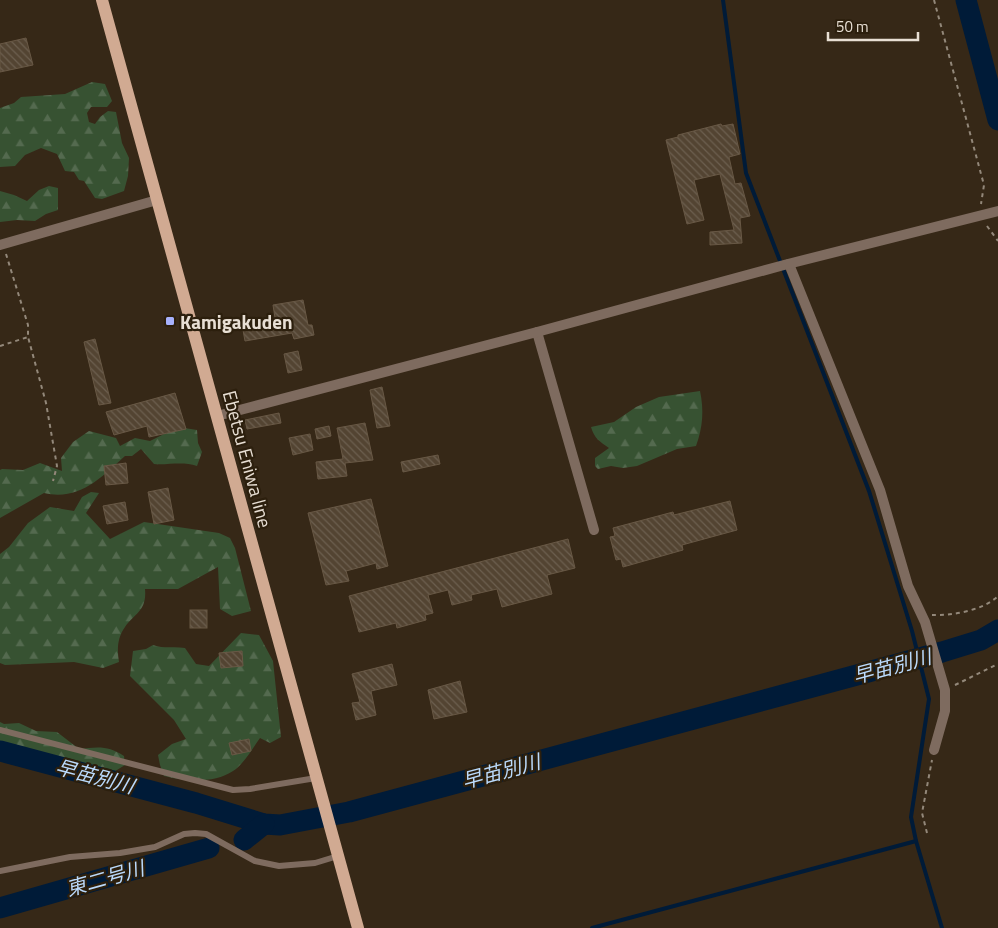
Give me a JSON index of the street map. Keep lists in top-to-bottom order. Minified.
{"streets":{"main road":["Ebetsu Eniwa line"]},"water":["早苗別川","東二号川"],"places":{"transit":["Kamigakuden"]},"scale_bar":"50 m"}
